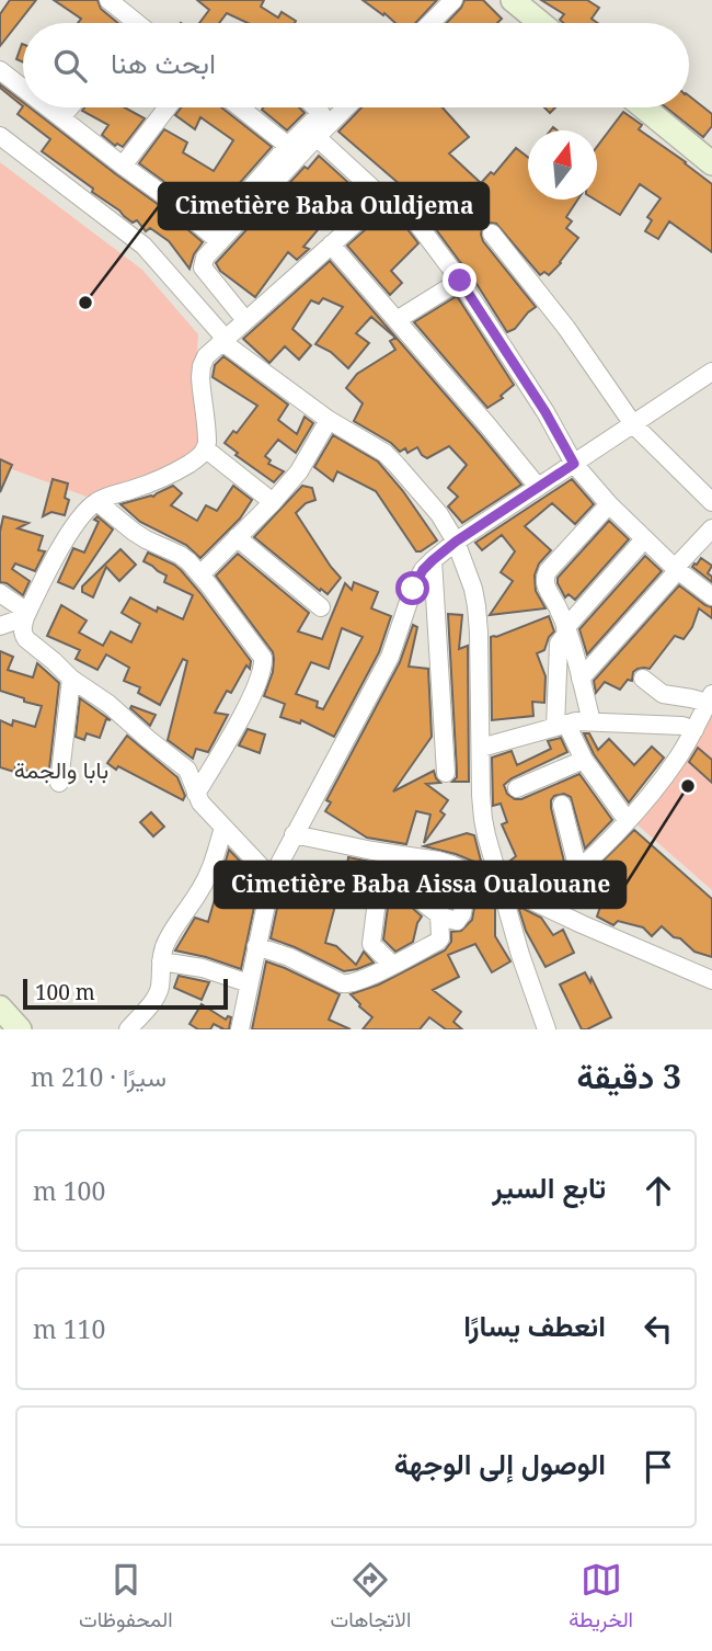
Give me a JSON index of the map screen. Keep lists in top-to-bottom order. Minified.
{"districts":["بابا والجمة"],"places":["Cimetière Baba Ouldjema","Cimetière Baba Aissa Oualouane"],"scale_bar":"100 m","north":"top","page":{"search":"ابحث هنا","scale":"100 m","heading":["3 دقيقة","سيرًا · 210 m"],"list":[["تابع السير","100 m"],["انعطف يسارًا","110 m"],"الوصول إلى الوجهة"],"nav":["الخريطة","الاتجاهات","المحفوظات"]}}
